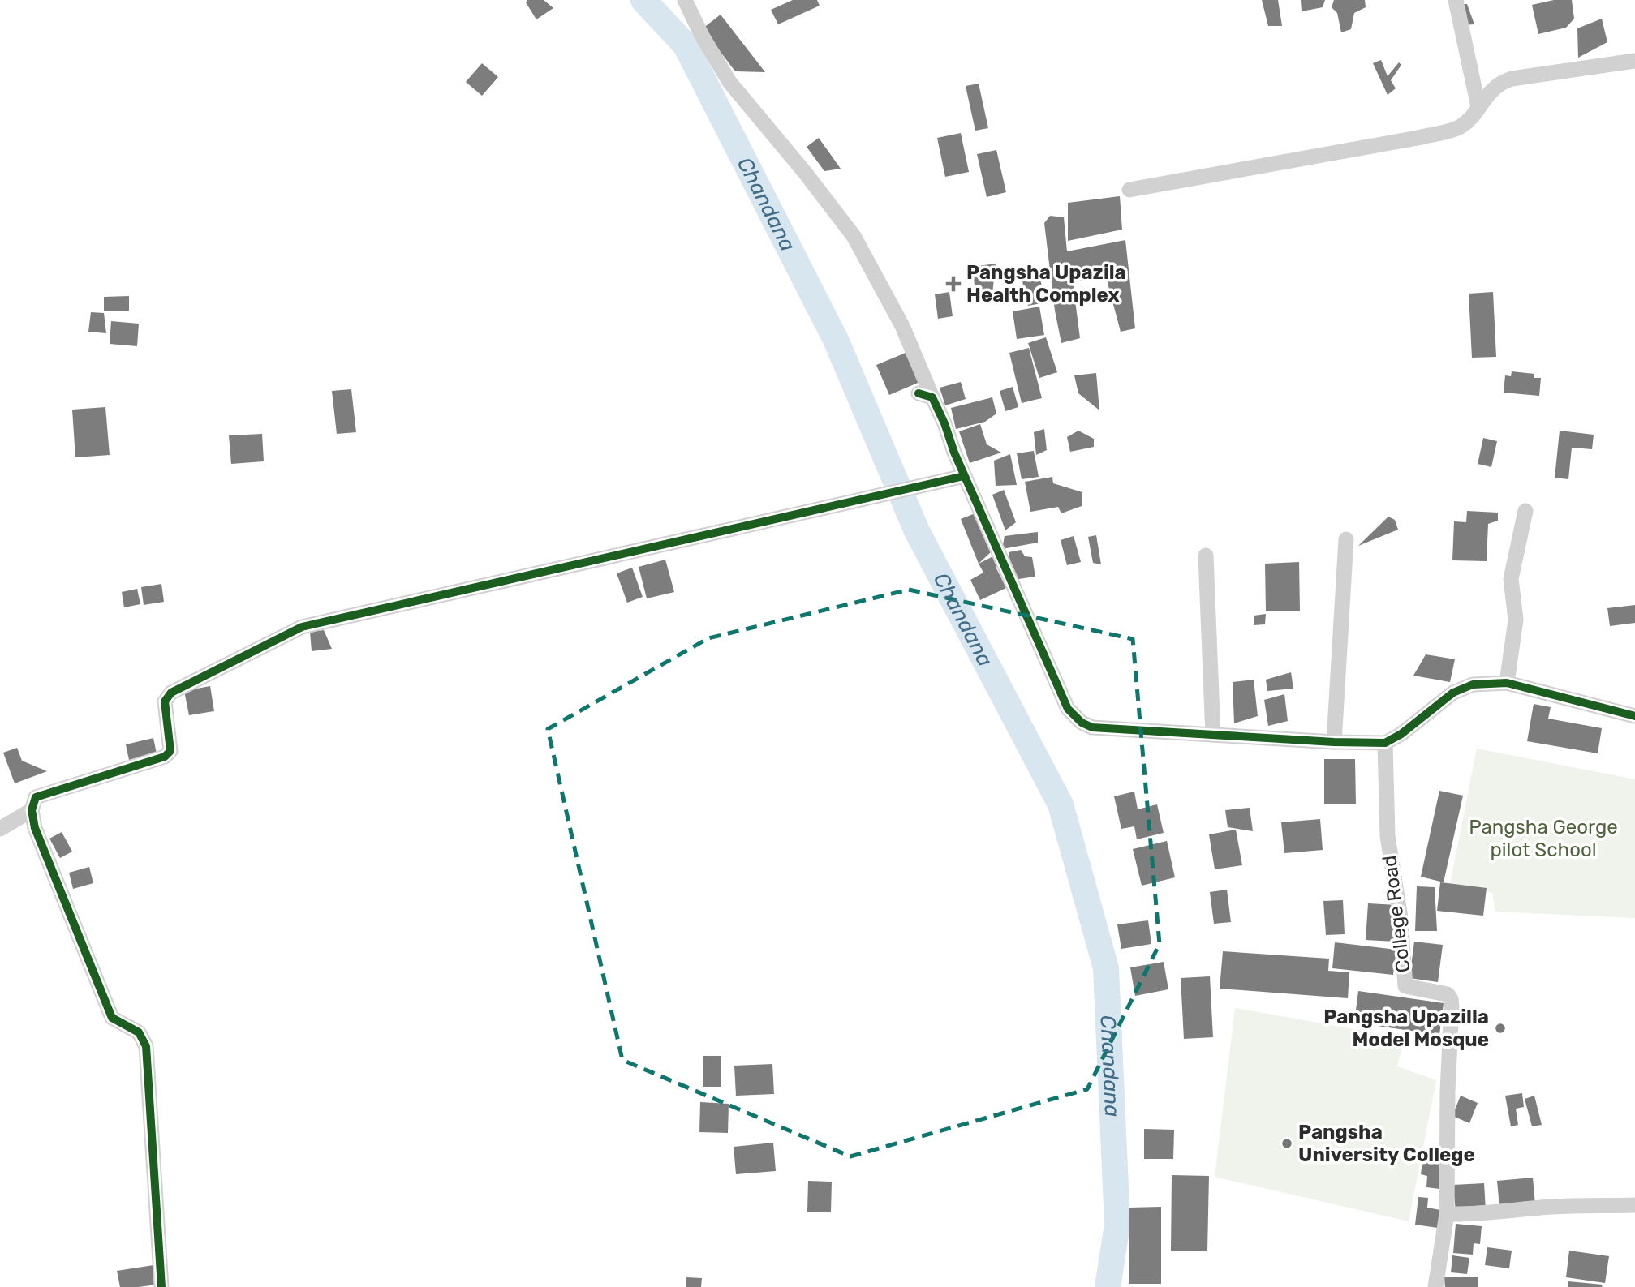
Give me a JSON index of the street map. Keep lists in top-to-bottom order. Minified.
{"streets":{"street":["College Road"]},"water":["Chandana"],"parks":["Pangsha George pilot School"],"places":{"health":["Pangsha Upazila Health Complex"],"other":["Pangsha Upazilla Model Mosque","Pangsha University College"]}}
